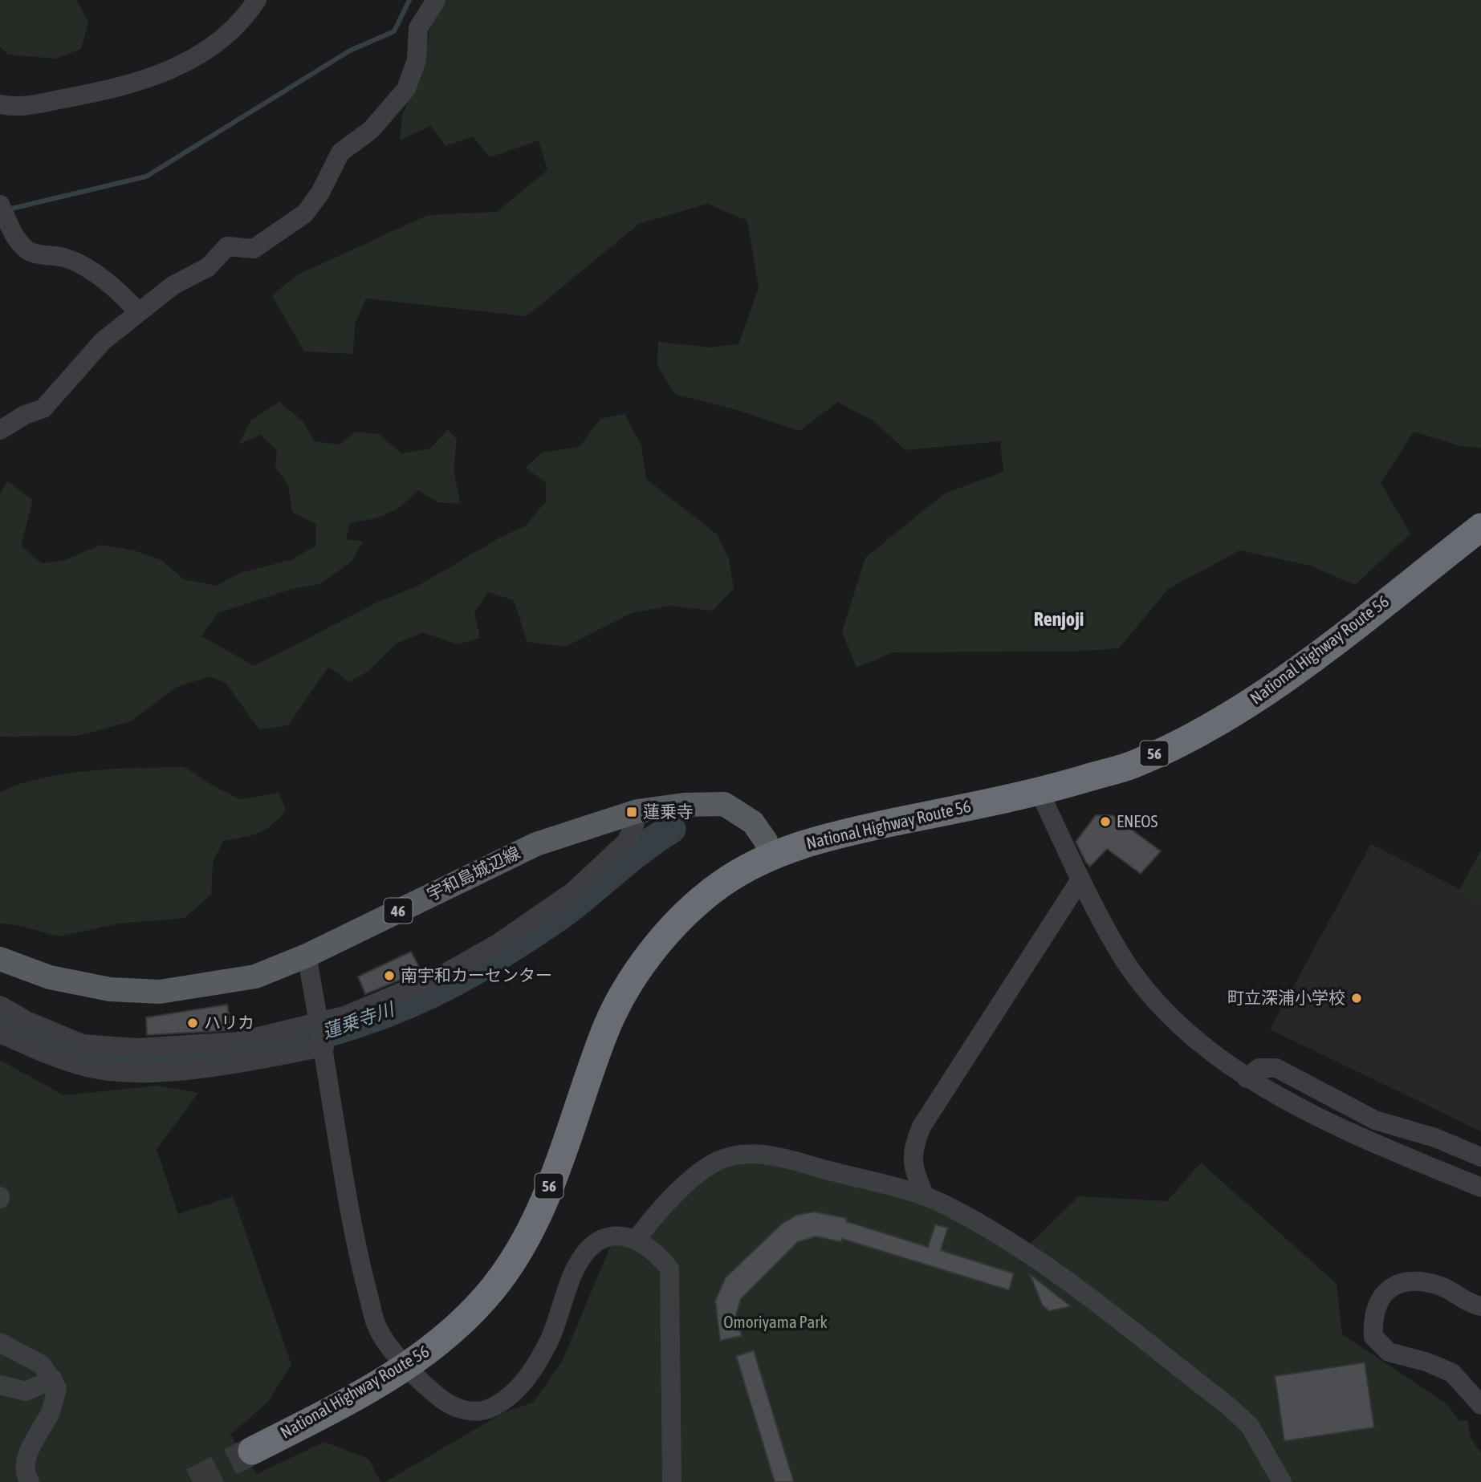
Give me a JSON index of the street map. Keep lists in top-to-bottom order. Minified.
{"streets":{"highway":["National Highway Route 56","56"],"main road":["宇和島城辺線","46"]},"crossings":[["National Highway Route 56","宇和島城辺線"]],"districts":["Renjoji"],"water":["蓮乗寺川"],"parks":["Omoriyama Park"],"places":{"transit":["蓮乗寺"],"other":["ENEOS","南宇和カーセンター","町立深浦小学校","ハリカ"]}}
